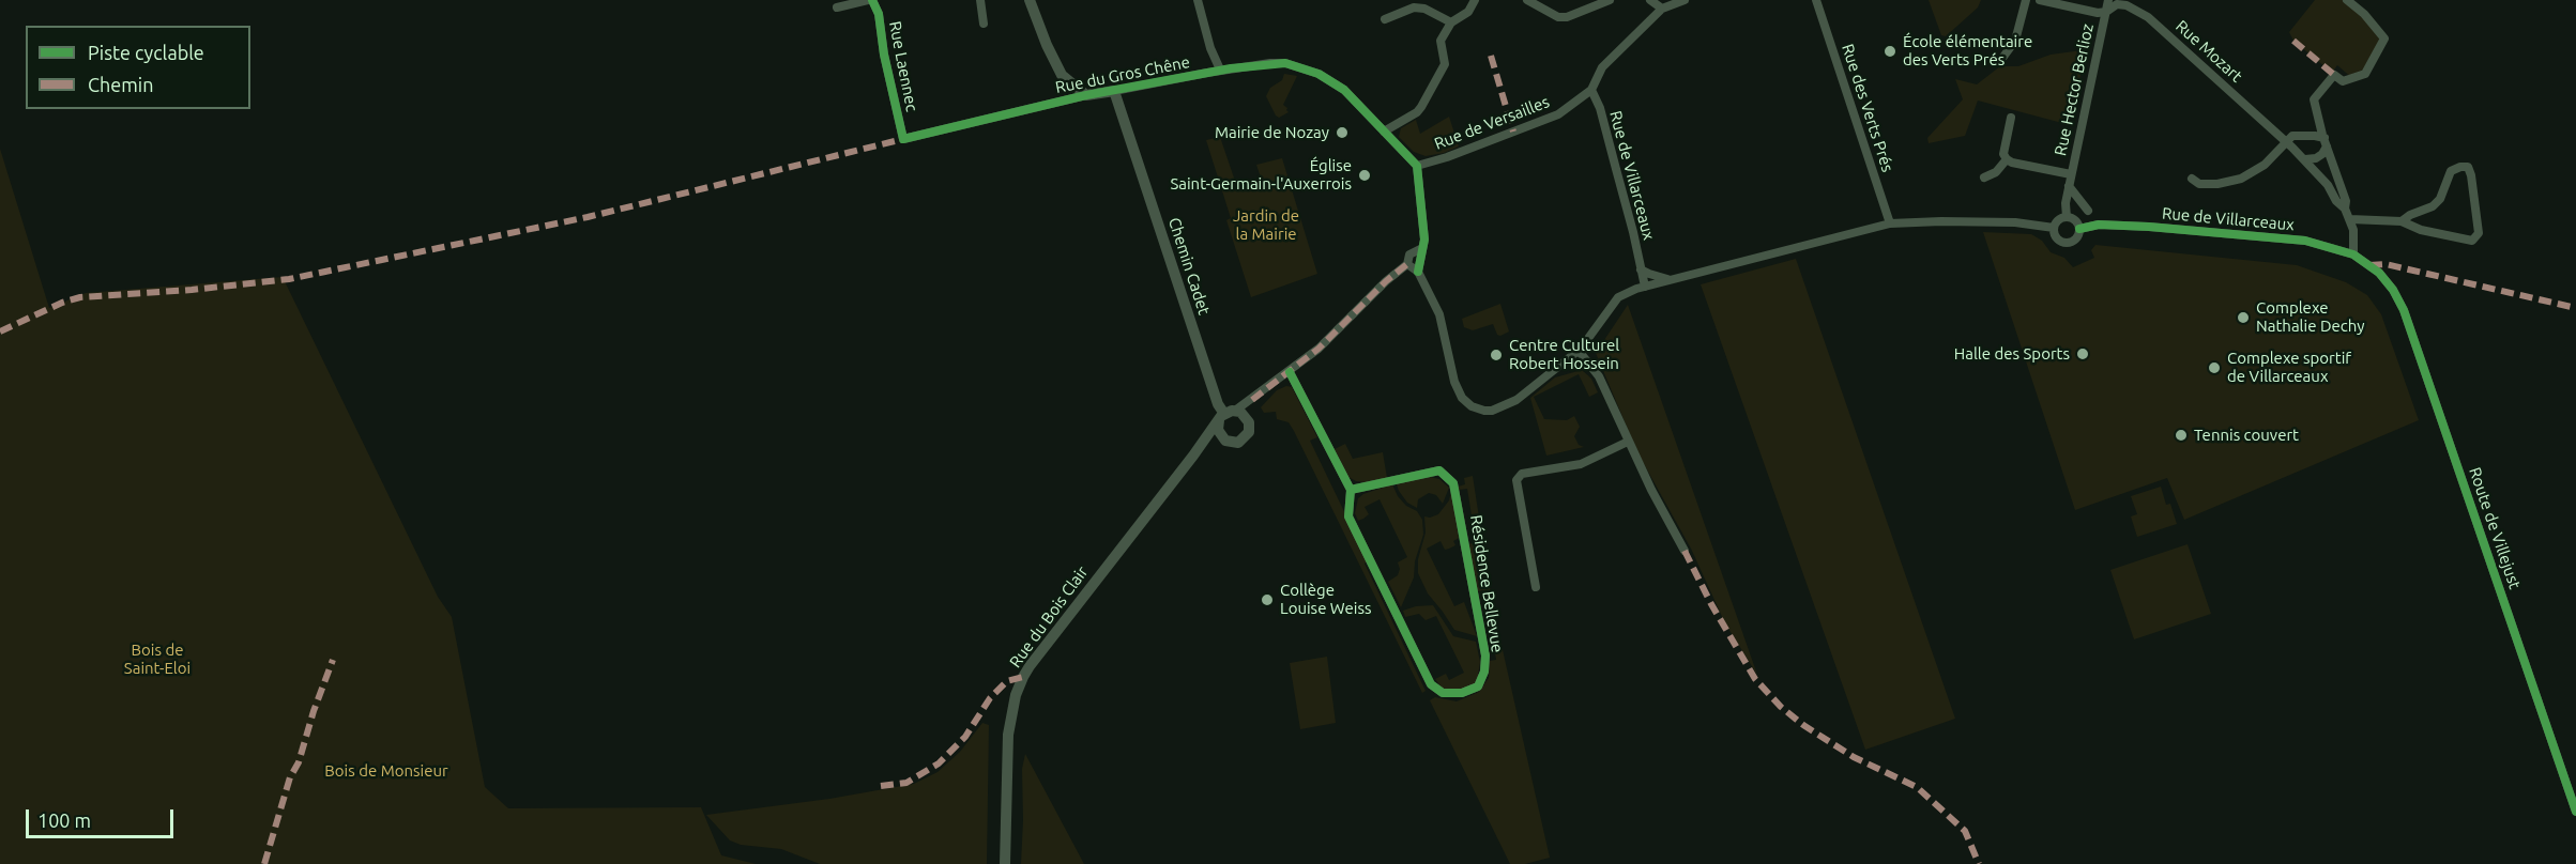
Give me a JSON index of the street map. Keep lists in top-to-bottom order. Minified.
{"streets":{"street":["Rue Mozart","Rue Laennec","Rue du Gros Chêne","Rue Hector Berlioz","Rue des Verts Prés","Rue de Versailles","Rue de Villarceaux","Chemin Cadet","Route de Villejust","Résidence Bellevue","Rue du Bois Clair"]},"crossings":[["Rue Mozart","Rue Hector Berlioz"],["Rue Mozart","Rue de Villarceaux"],["Rue Laennec","Rue du Gros Chêne"],["Rue du Gros Chêne","Chemin Cadet"],["Rue Hector Berlioz","Rue de Villarceaux"],["Rue de Versailles","Rue de Villarceaux"],["Rue de Villarceaux","Route de Villejust"],["Chemin Cadet","Rue du Bois Clair"],["Résidence Bellevue","Rue du Bois Clair"]],"parks":["Jardin de la Mairie","Bois de Saint-Eloi","Bois de Monsieur"],"places":["École élémentaire des Verts Prés","Mairie de Nozay","Église Saint-Germain-l'Auxerrois","Complexe Nathalie Dechy","Halle des Sports","Centre Culturel Robert Hossein","Complexe sportif de Villarceaux","Tennis couvert","Collège Louise Weiss"],"legend":["Piste cyclable","Chemin"],"scale_bar":"100 m"}
